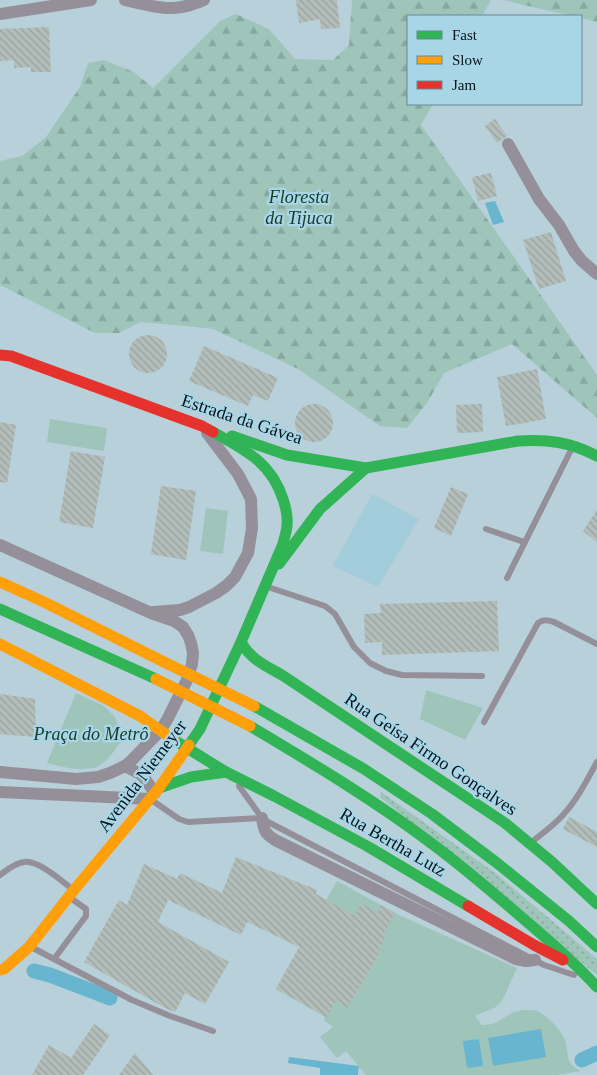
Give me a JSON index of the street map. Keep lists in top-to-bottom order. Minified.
{"streets":{"main road":["Estrada da Gávea","Rua Geísa Firmo Gonçalves","Avenida Niemeyer","Rua Bertha Lutz"]},"crossings":[["Estrada da Gávea","Avenida Niemeyer"],["Rua Geísa Firmo Gonçalves","Avenida Niemeyer"],["Avenida Niemeyer","Rua Bertha Lutz"]],"parks":["Floresta da Tijuca","Praça do Metrô"],"legend":["Fast","Slow","Jam"]}
